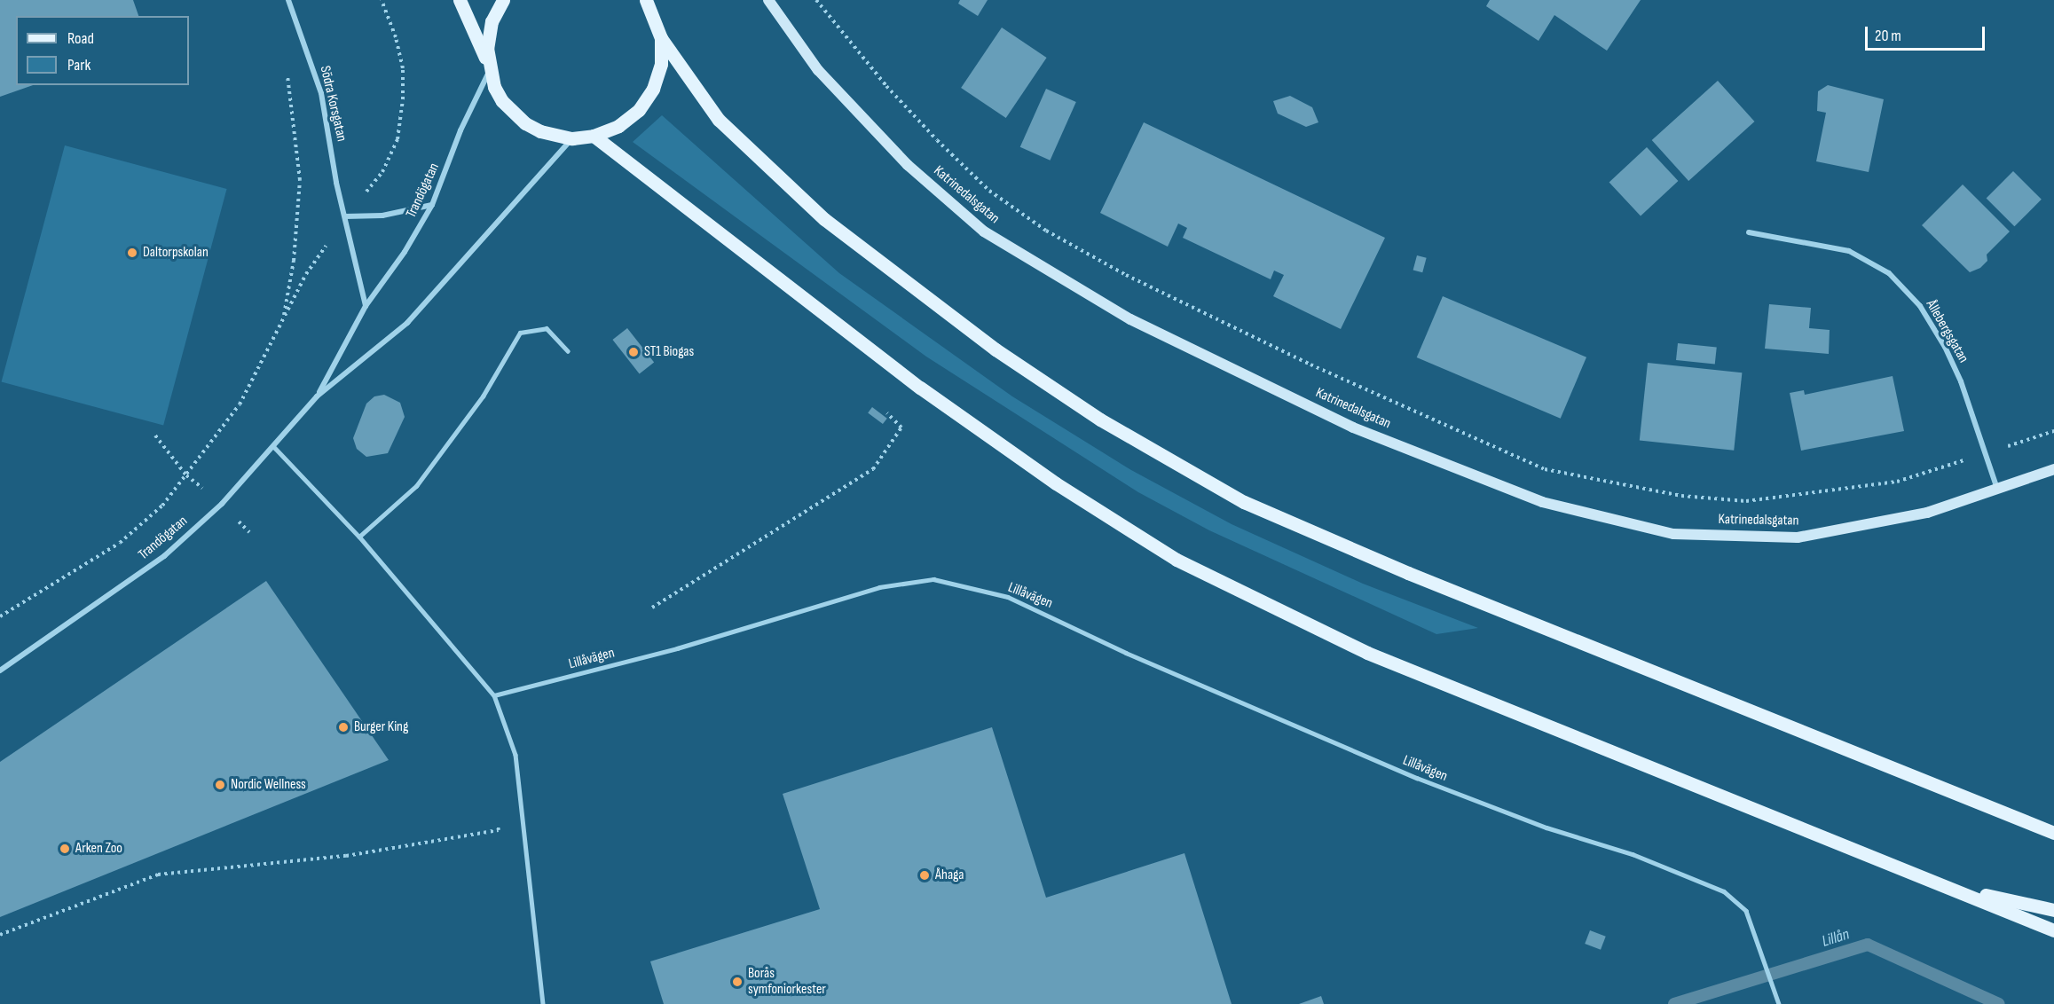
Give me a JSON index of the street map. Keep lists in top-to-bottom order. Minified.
{"streets":{"street":["Södra Korsgatan","Trandögatan","Katrinedalsgatan","Ållebergsgatan"],"lane":["Lillåvägen"]},"crossings":[["Södra Korsgatan","Trandögatan"],["Katrinedalsgatan","Ållebergsgatan"]],"water":["Lillån"],"places":["Daltorpskolan","ST1 Biogas","Burger King","Nordic Wellness","Arken Zoo","Åhaga","Borås symfoniorkester"],"legend":["Road","Park"],"scale_bar":"20 m"}
